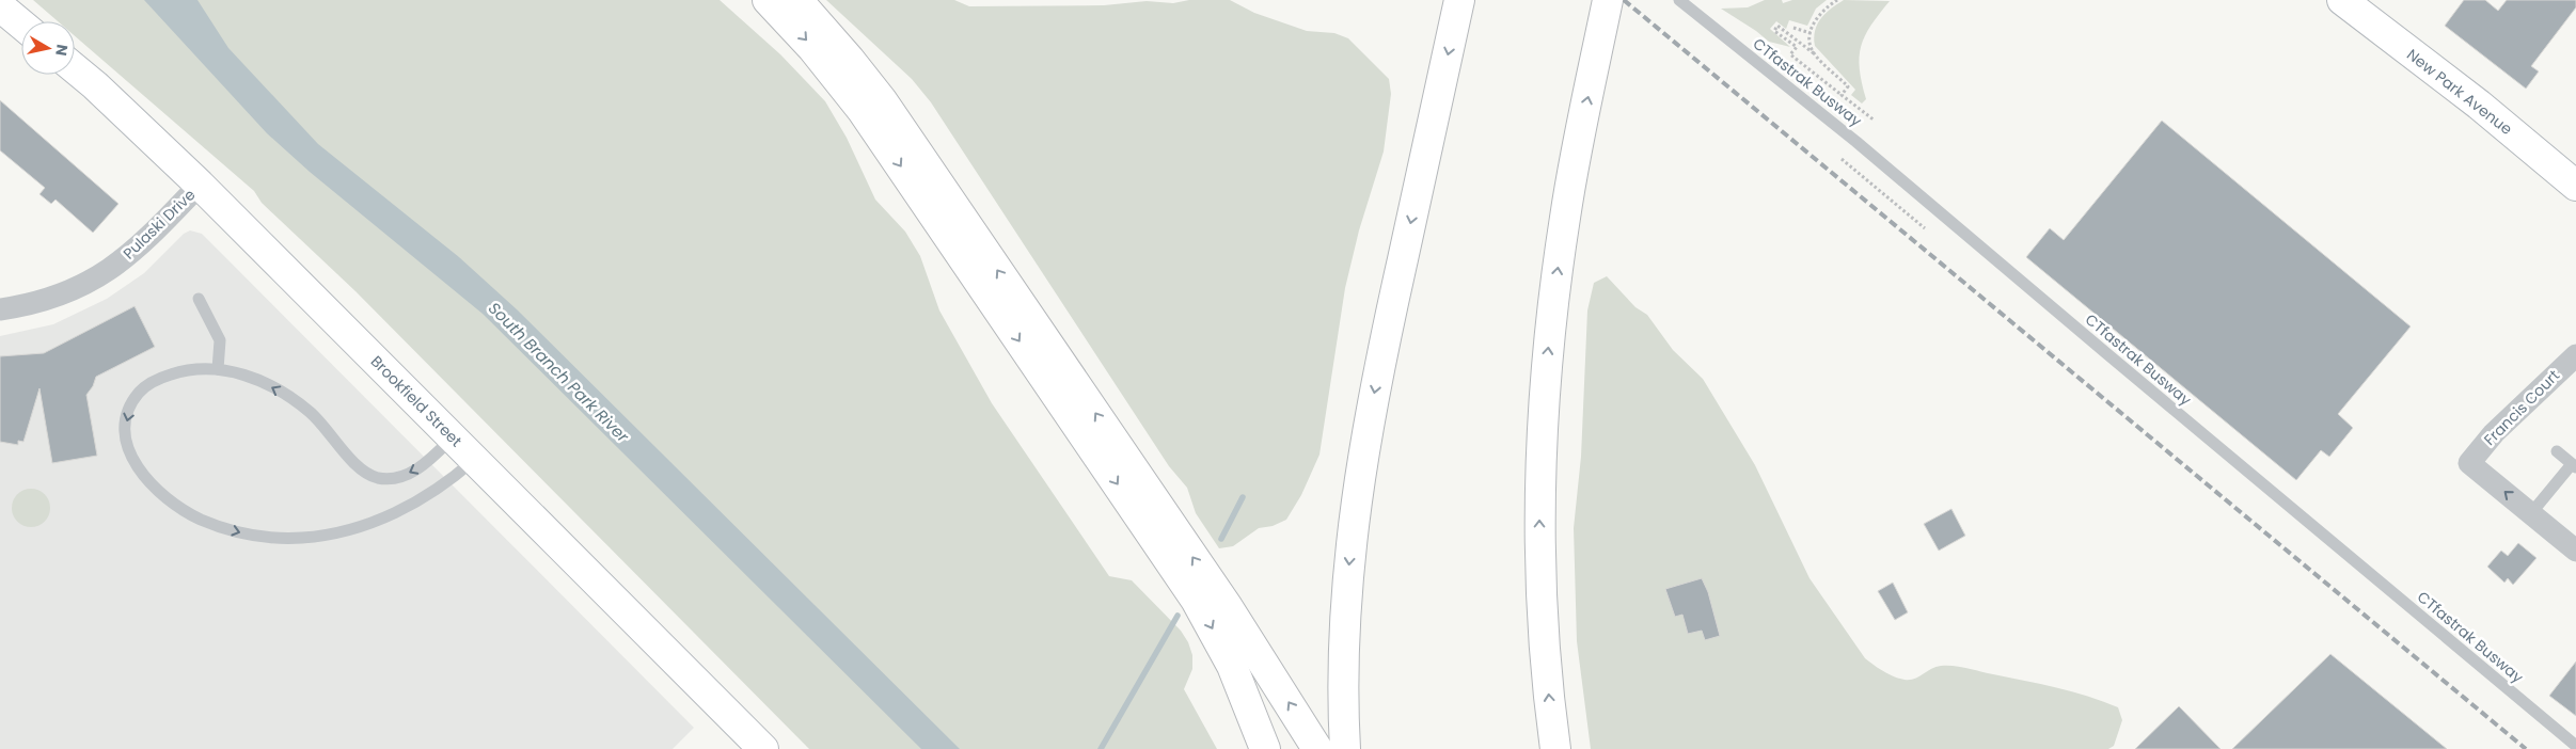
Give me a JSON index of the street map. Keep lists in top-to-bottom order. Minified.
{"streets":{"main road":["New Park Avenue","Brookfield Street"],"street":["Pulaski Drive","Francis Court"],"lane":["CTfastrak Busway"]},"crossings":[["Pulaski Drive","Brookfield Street"]],"water":["South Branch Park River"],"north":"right"}
